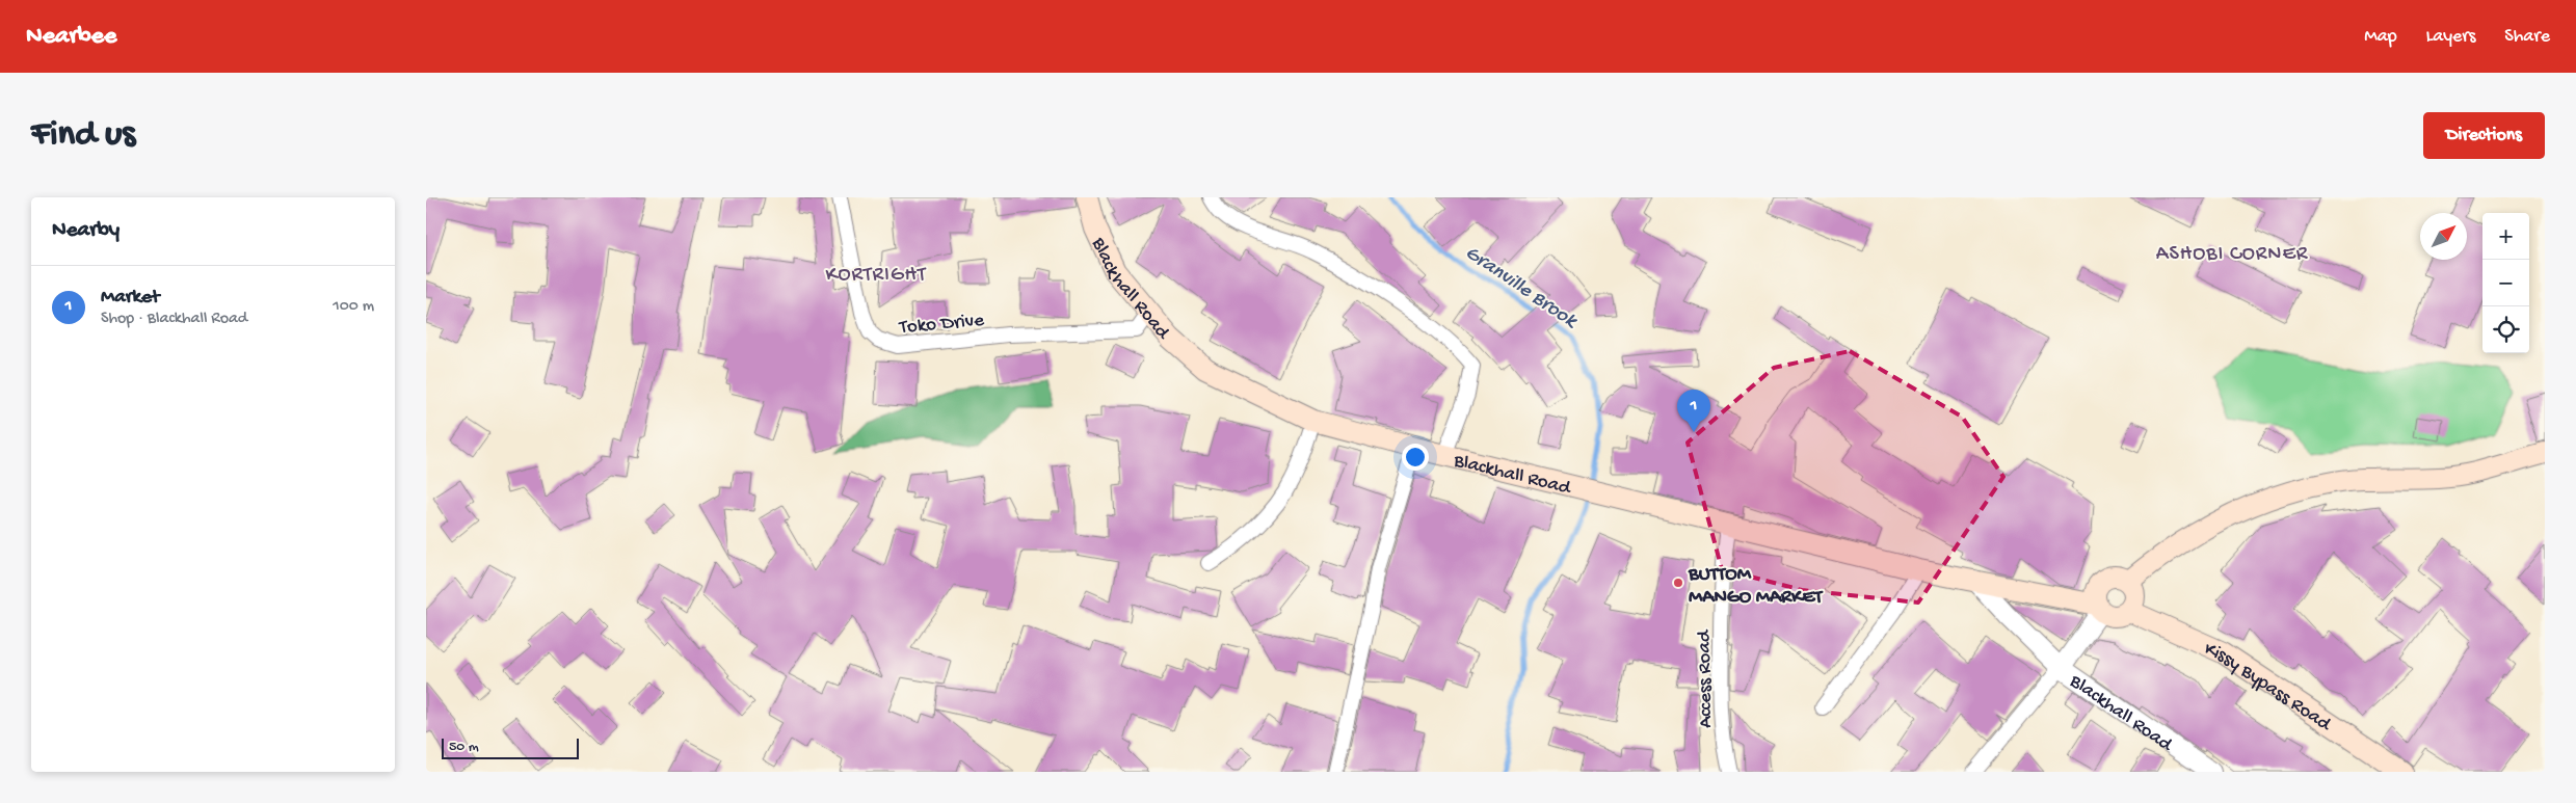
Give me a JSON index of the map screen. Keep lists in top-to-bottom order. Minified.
{"streets":{"main road":["Blackhall Road","Kissy Bypass Road"],"street":["Toko Drive","Access Road"]},"crossings":[["Blackhall Road","Toko Drive"],["Blackhall Road","Access Road"],["Blackhall Road","Kissy Bypass Road"]],"districts":["ASHOBI CORNER","KORTRIGHT"],"water":["Granville Brook"],"places":["BUTTOM MANGO MARKET"],"scale_bar":"50 m","north":"top right","page":{"header":"Nearbee","nav":["Map","Layers","Share"],"buttons":"Directions","title":"Find us","heading":"Nearby","map_buttons":["+","−"],"list":[{"mark":"1","name":"Market","note":"Shop · Blackhall Road","value":"100 m"}],"pins":"1","scale":"50 m"}}
